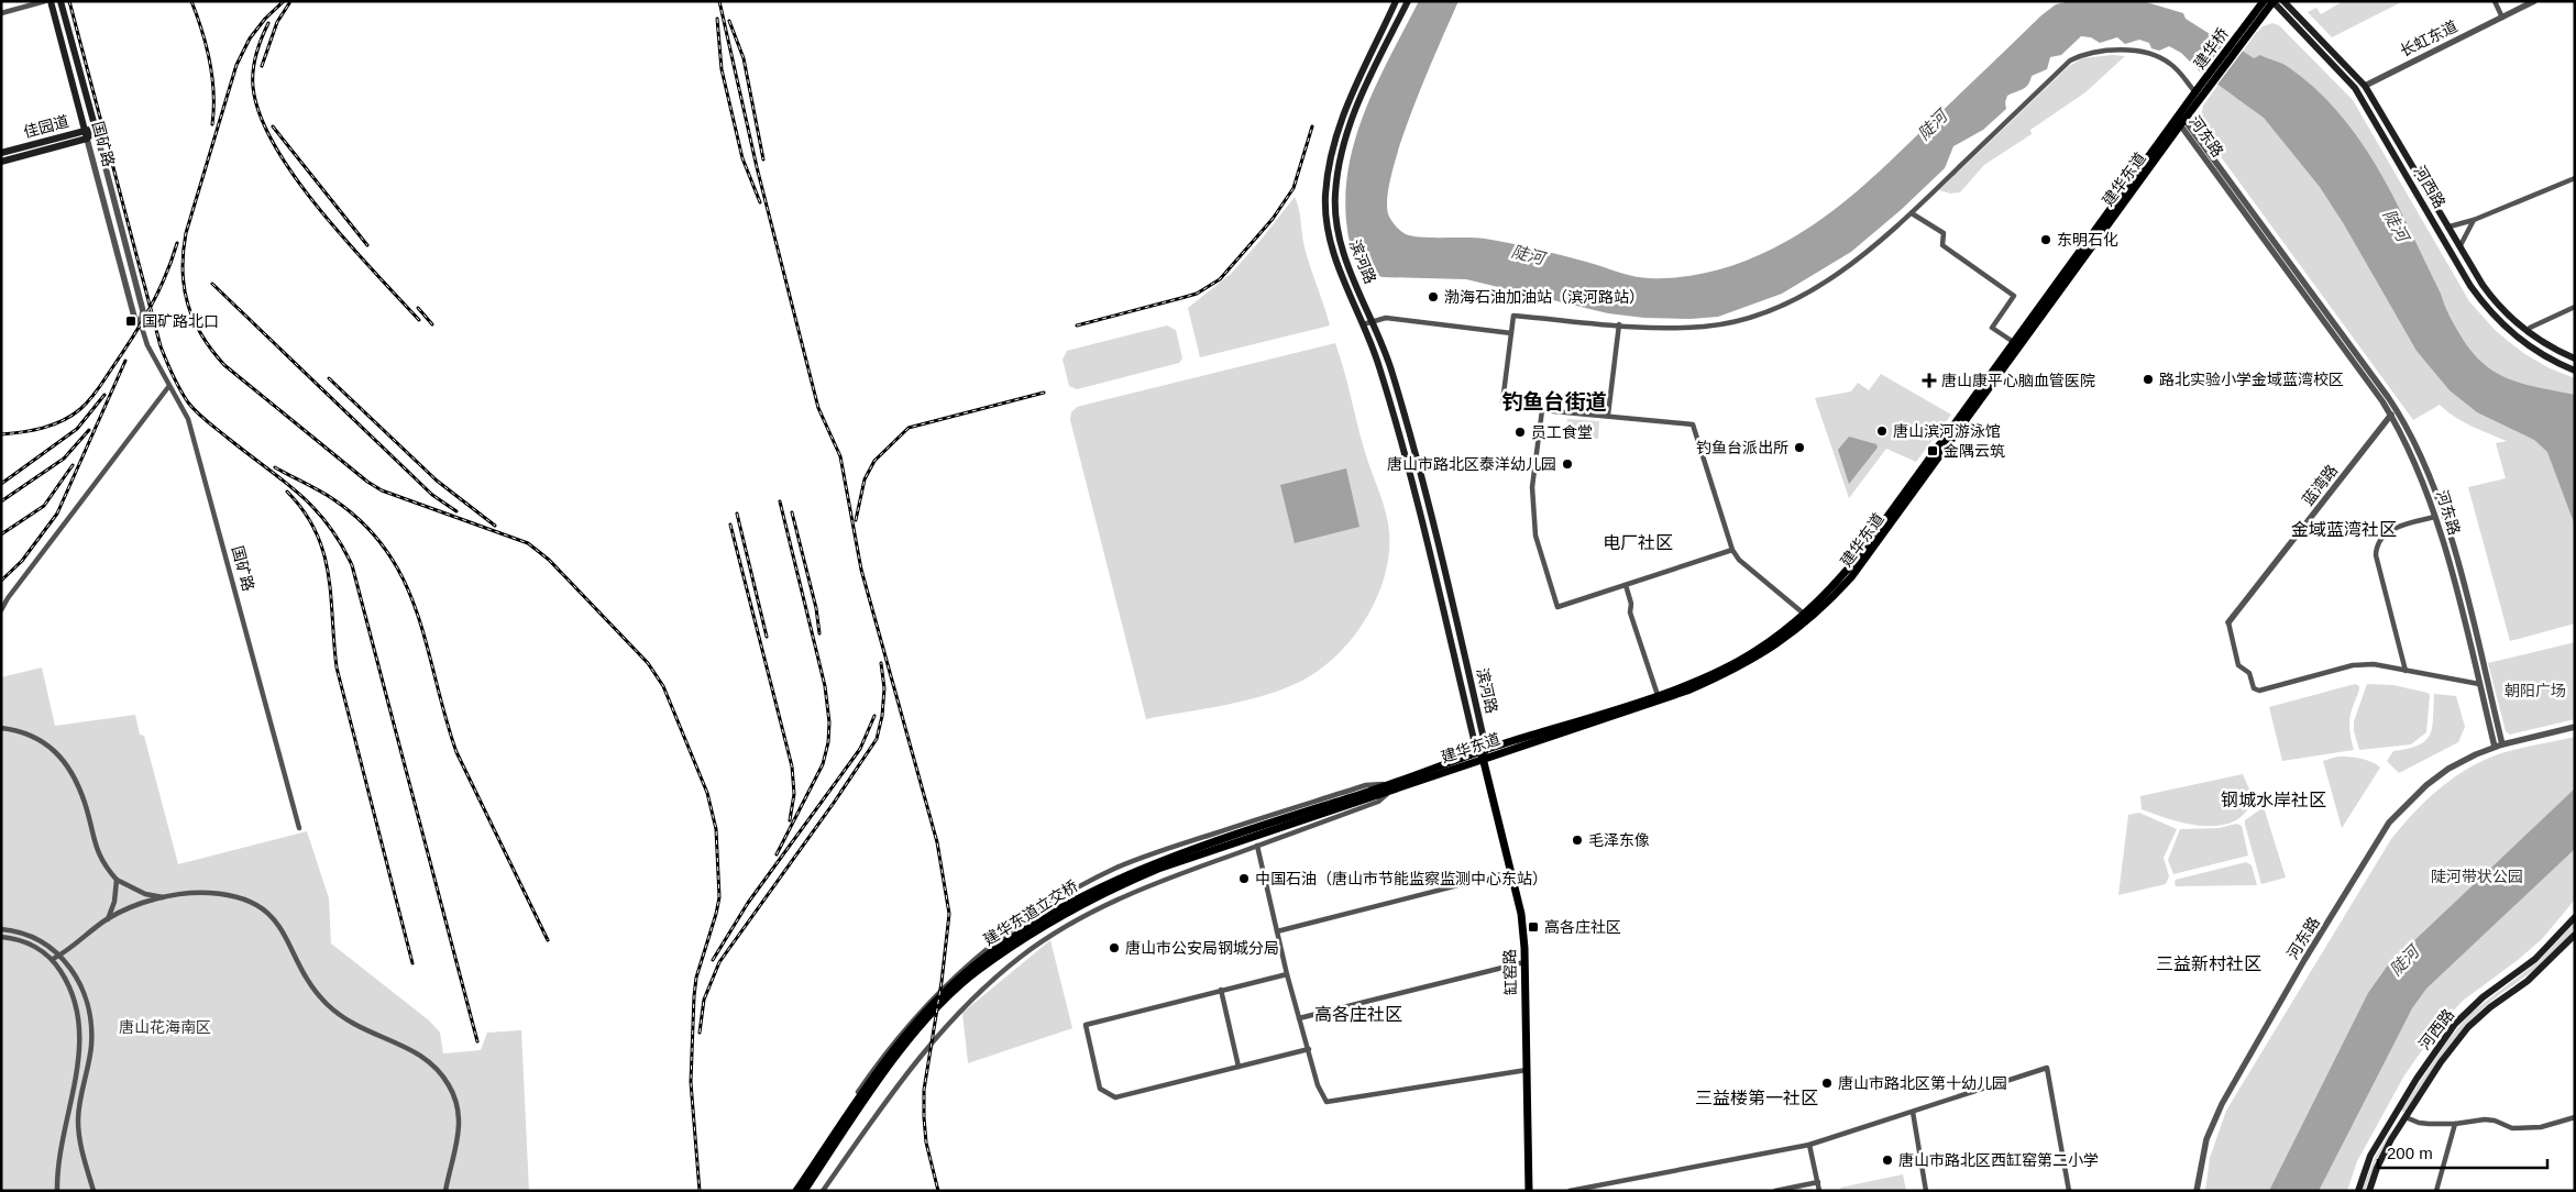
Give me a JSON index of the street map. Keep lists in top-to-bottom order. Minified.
{"streets":{"main road":["建华桥","佳园道","国矿路","建华东道","河西路","滨河路","建华东道立交桥","缸窑路"],"street":["长虹东道","河东路","蓝湾路"]},"crossings":[["长虹东道","河西路"],["建华桥","建华东道"],["佳园道","国矿路"],["河东路","建华东道"],["河东路","蓝湾路"],["建华东道","滨河路"],["建华东道","建华东道立交桥"],["建华东道","缸窑路"],["滨河路","缸窑路"]],"districts":["钓鱼台街道","金域蓝湾社区","电厂社区","钢城水岸社区","三益新村社区","高各庄社区","三益楼第一社区"],"water":["陡河"],"parks":["朝阳广场","陡河带状公园","唐山花海南区"],"places":{"other":["东明石化","渤海石油加油站（滨河路站）","路北实验小学金域蓝湾校区","唐山滨河游泳馆","员工食堂","钓鱼台派出所","唐山市路北区泰洋幼儿园","毛泽东像","中国石油（唐山市节能监察监测中心东站）","唐山市公安局钢城分局","唐山市路北区第十幼儿园","唐山市路北区西缸窑第二小学"],"transit":["国矿路北口","金隅云筑","高各庄社区"],"health":["唐山康平心脑血管医院"]},"scale_bar":"200 m"}
